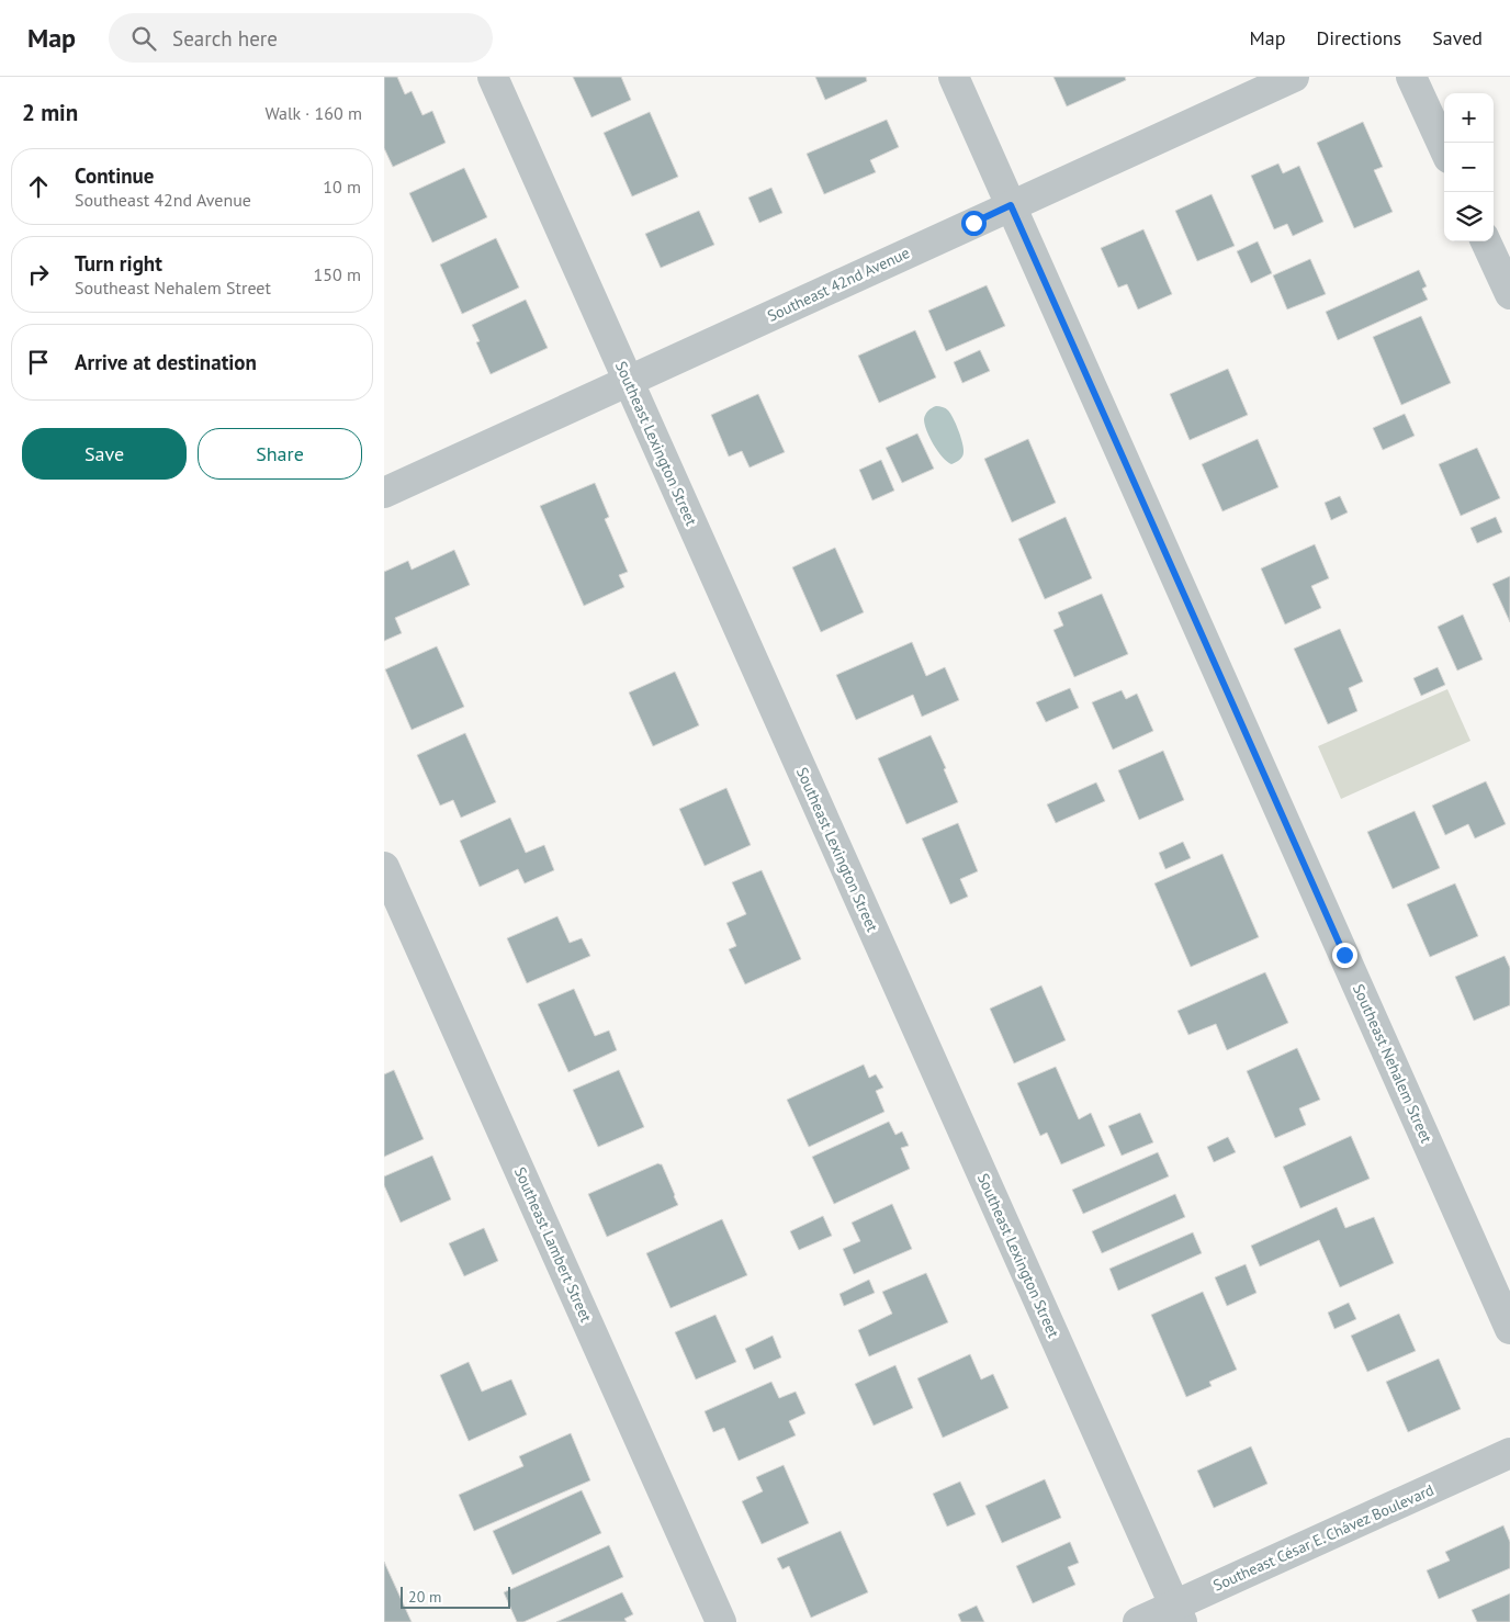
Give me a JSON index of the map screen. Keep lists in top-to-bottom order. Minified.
{"streets":{"street":["Southeast 42nd Avenue","Southeast Lexington Street","Southeast Nehalem Street","Southeast Lambert Street","Southeast César E. Chávez Boulevard"]},"crossings":[["Southeast 42nd Avenue","Southeast Lexington Street"],["Southeast 42nd Avenue","Southeast Nehalem Street"],["Southeast Lexington Street","Southeast César E. Chávez Boulevard"]],"scale_bar":"20 m","page":{"header":"Map","search":"Search here","nav":["Map","Directions","Saved"],"heading":["2 min","Walk · 160 m"],"map_buttons":["+","−"],"list":[["Continue","Southeast 42nd Avenue","10 m"],["Turn right","Southeast Nehalem Street","150 m"],"Arrive at destination"],"buttons":["Save","Share"],"scale":"20 m"}}
